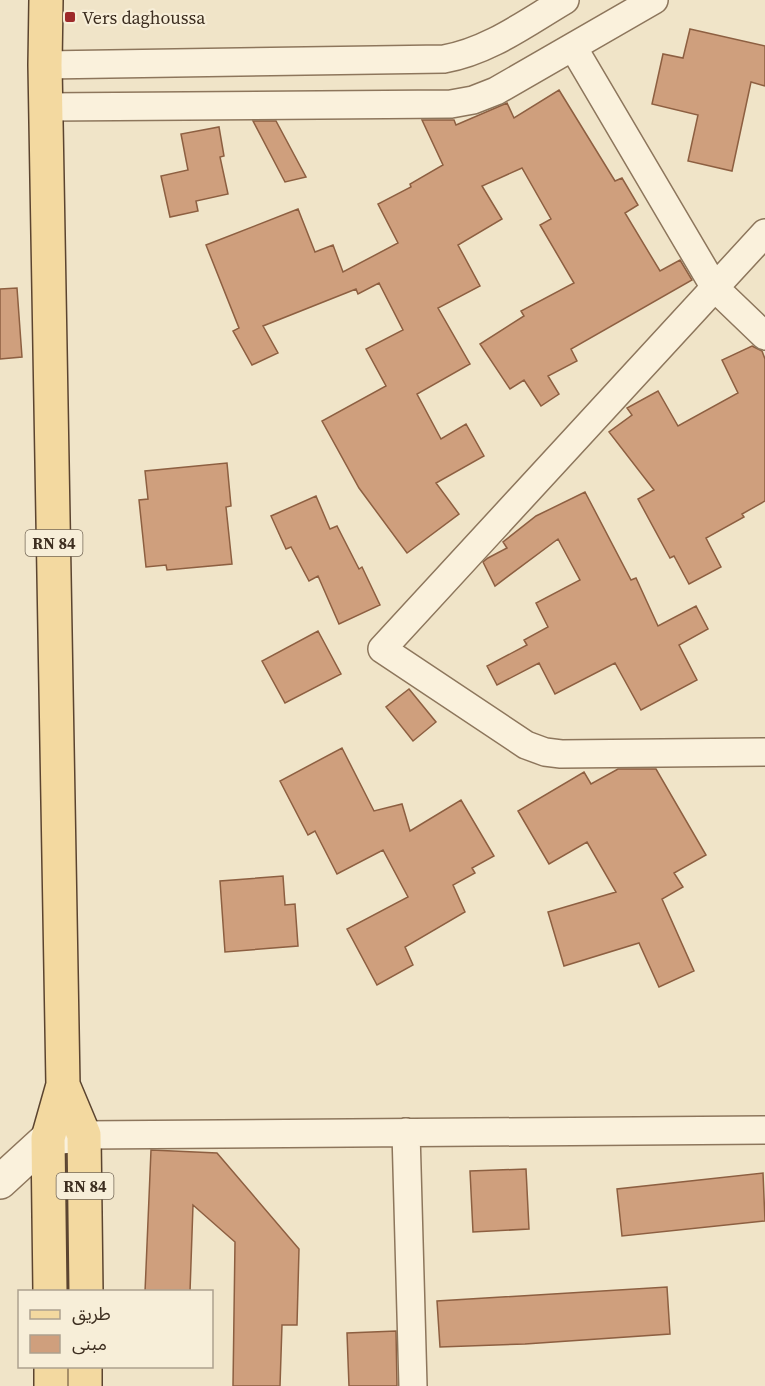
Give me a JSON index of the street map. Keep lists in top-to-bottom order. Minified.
{"streets":{"main road":["RN 84"]},"places":{"transit":["Vers daghoussa"]},"legend":["طريق","مبنى"]}
